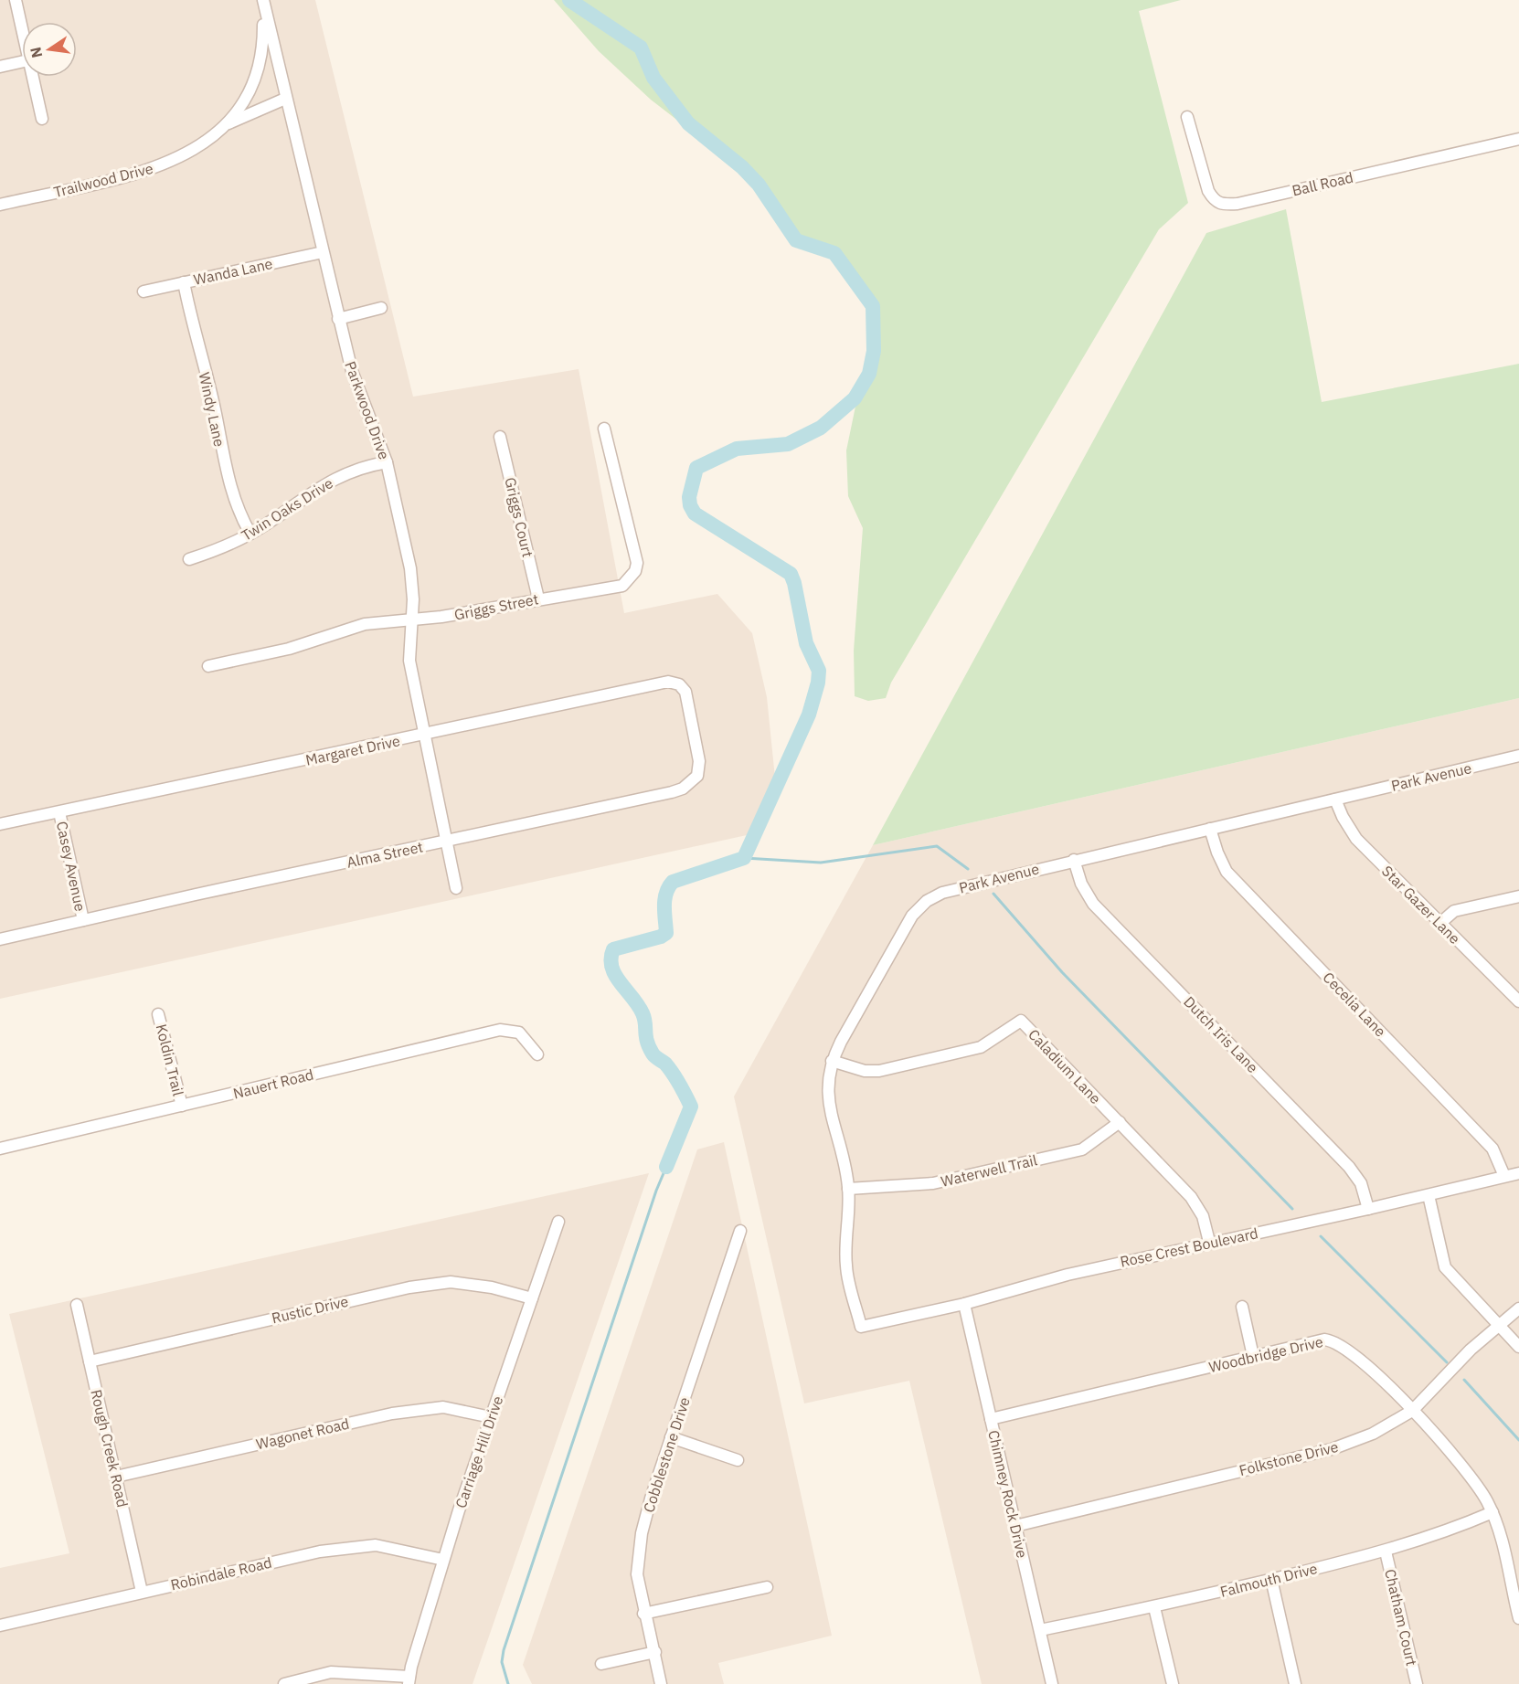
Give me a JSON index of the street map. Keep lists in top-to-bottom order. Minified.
{"streets":{"street":["Trailwood Drive","Ball Road","Wanda Lane","Windy Lane","Parkwood Drive","Twin Oaks Drive","Griggs Court","Griggs Street","Margaret Drive","Park Avenue","Alma Street","Casey Avenue","Star Gazer Lane","Cecelia Lane","Dutch Iris Lane","Koldin Trail","Caladium Lane","Nauert Road","Waterwell Trail","Rose Crest Boulevard","Rustic Drive","Woodbridge Drive","Wagonet Road","Rough Creek Road","Carriage Hill Drive","Cobblestone Drive","Folkstone Drive","Chimney Rock Drive","Robindale Road","Falmouth Drive","Chatham Court"]},"crossings":[["Trailwood Drive","Parkwood Drive"],["Wanda Lane","Windy Lane"],["Wanda Lane","Parkwood Drive"],["Windy Lane","Twin Oaks Drive"],["Parkwood Drive","Twin Oaks Drive"],["Parkwood Drive","Griggs Street"],["Parkwood Drive","Margaret Drive"],["Parkwood Drive","Alma Street"],["Griggs Court","Griggs Street"],["Margaret Drive","Alma Street"],["Margaret Drive","Casey Avenue"],["Park Avenue","Star Gazer Lane"],["Park Avenue","Cecelia Lane"],["Park Avenue","Dutch Iris Lane"],["Park Avenue","Caladium Lane"],["Park Avenue","Waterwell Trail"],["Park Avenue","Rose Crest Boulevard"],["Alma Street","Casey Avenue"],["Cecelia Lane","Rose Crest Boulevard"],["Dutch Iris Lane","Rose Crest Boulevard"],["Koldin Trail","Nauert Road"],["Caladium Lane","Waterwell Trail"],["Caladium Lane","Rose Crest Boulevard"],["Rose Crest Boulevard","Chimney Rock Drive"],["Rustic Drive","Rough Creek Road"],["Rustic Drive","Carriage Hill Drive"],["Woodbridge Drive","Folkstone Drive"],["Woodbridge Drive","Chimney Rock Drive"],["Woodbridge Drive","Falmouth Drive"],["Wagonet Road","Rough Creek Road"],["Wagonet Road","Carriage Hill Drive"],["Rough Creek Road","Robindale Road"],["Carriage Hill Drive","Robindale Road"],["Folkstone Drive","Chimney Rock Drive"],["Chimney Rock Drive","Falmouth Drive"],["Falmouth Drive","Chatham Court"]],"north":"left"}
